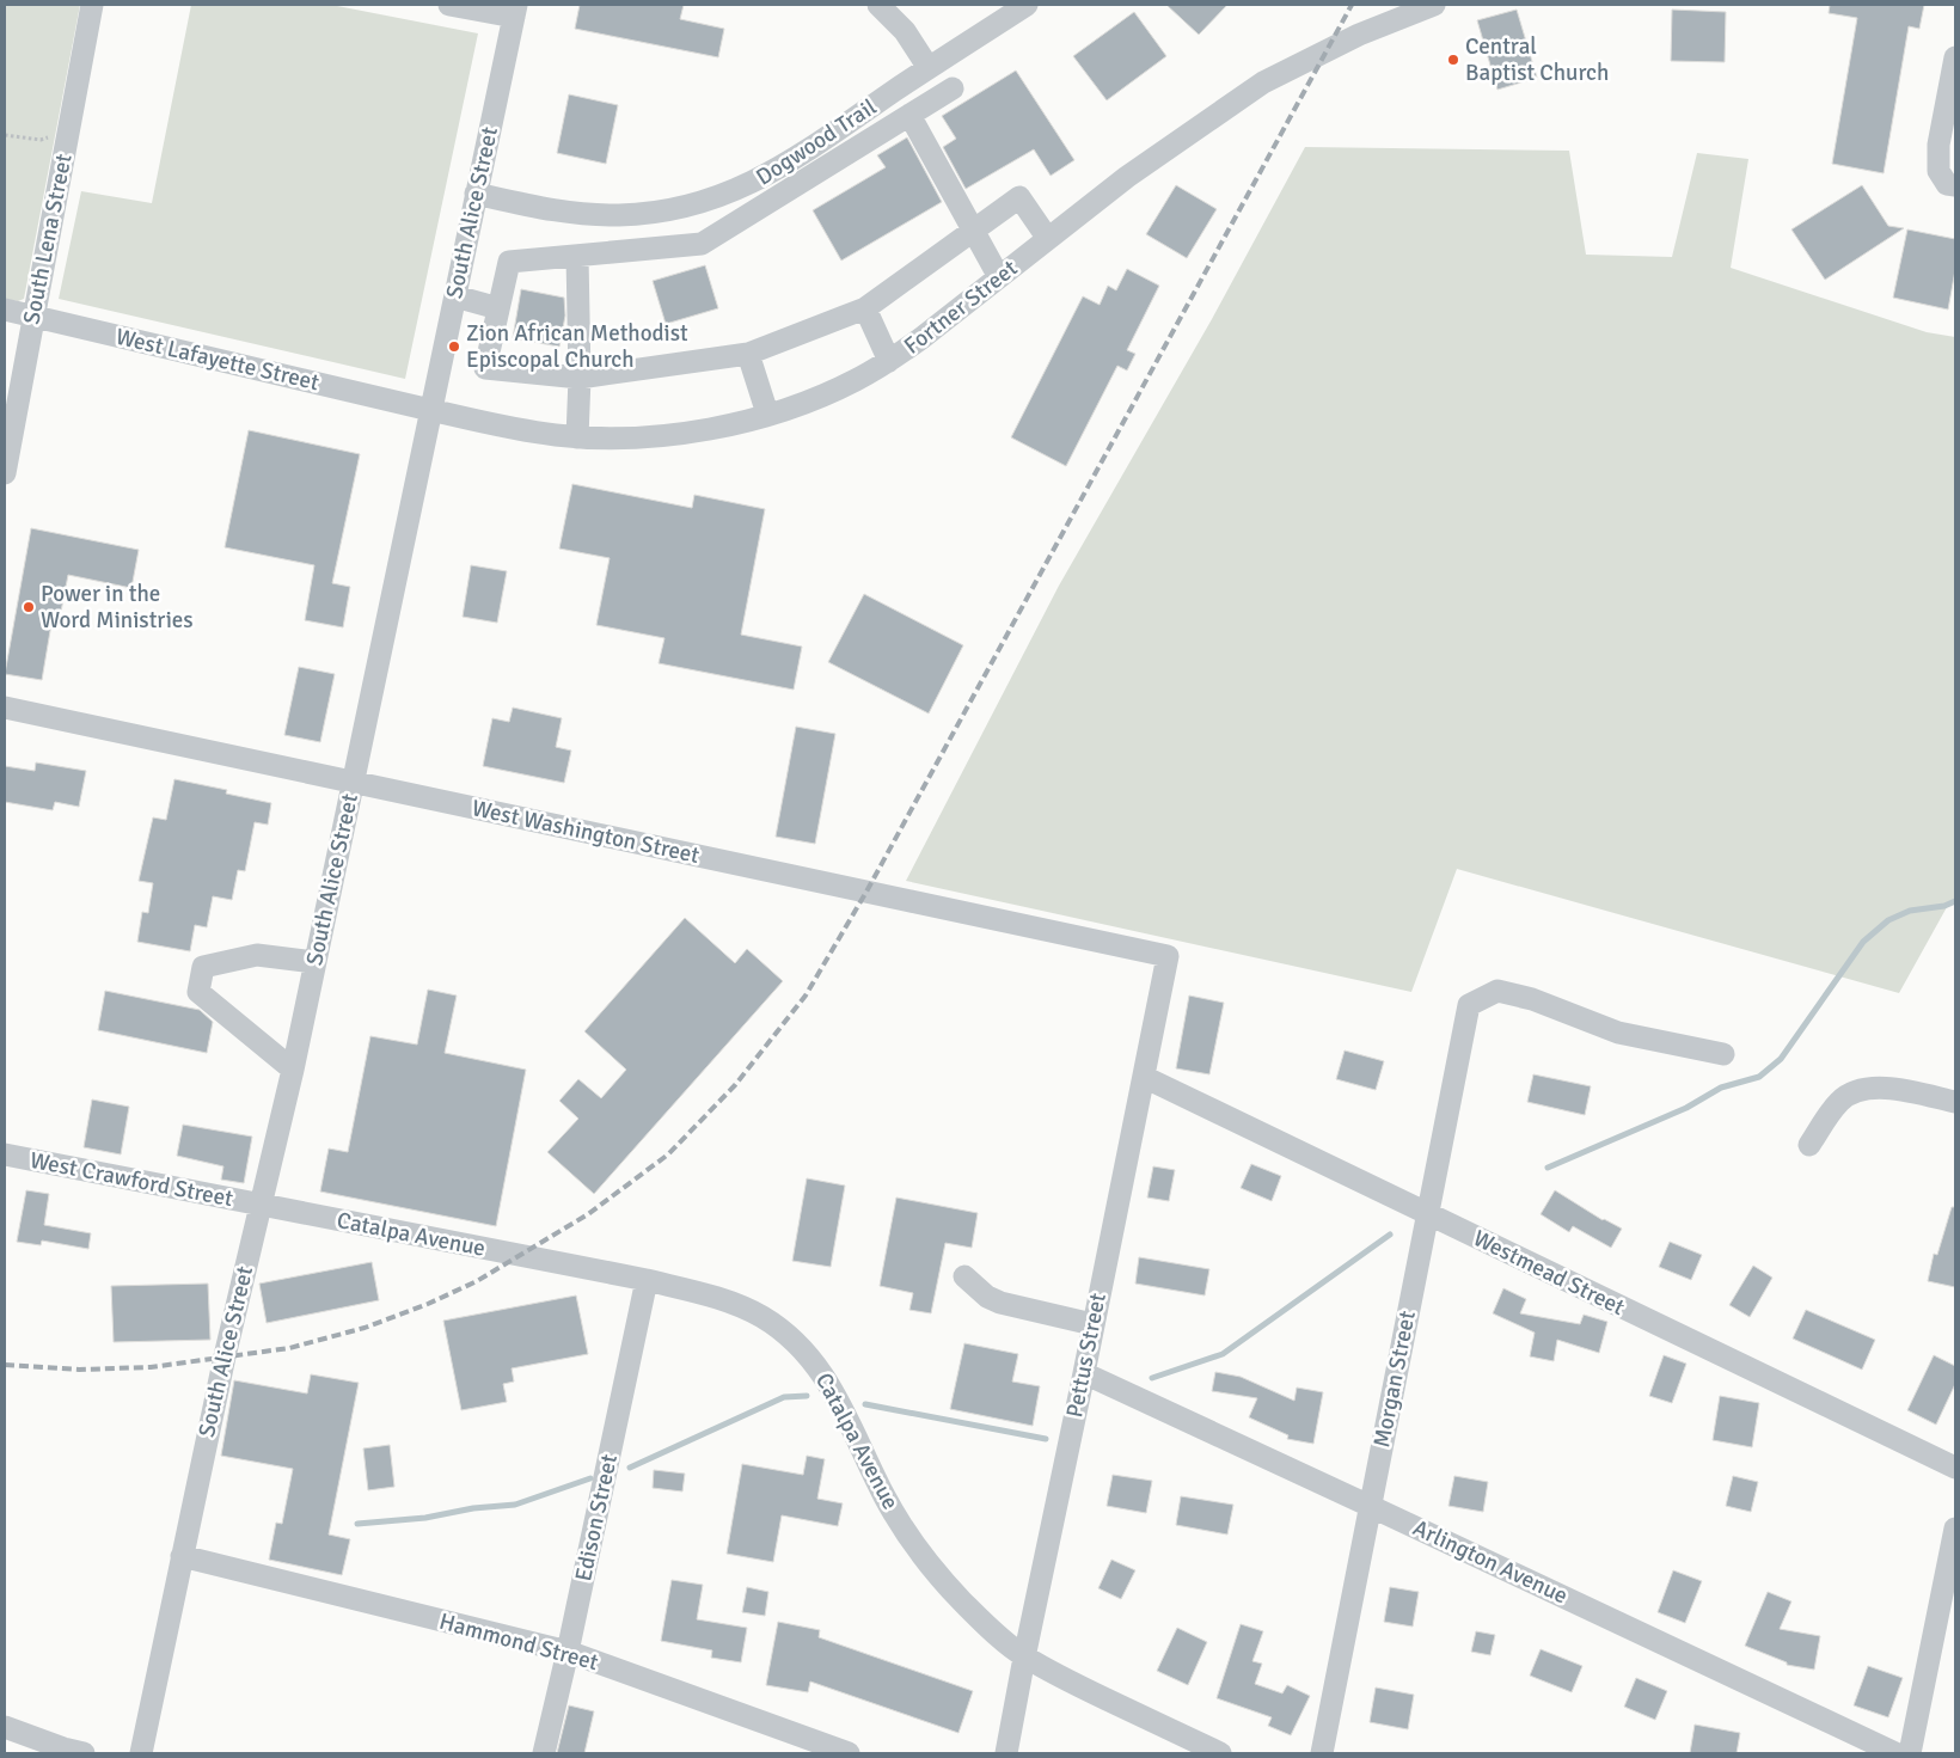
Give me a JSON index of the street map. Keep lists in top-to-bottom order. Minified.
{"streets":{"street":["Dogwood Trail","South Alice Street","South Lena Street","Fortner Street","West Lafayette Street","West Washington Street","West Crawford Street","Catalpa Avenue","Westmead Street","Pettus Street","Morgan Street","Edison Street","Arlington Avenue","Hammond Street"]},"crossings":[["Dogwood Trail","South Alice Street"],["South Alice Street","Fortner Street"],["South Alice Street","West Lafayette Street"],["South Alice Street","West Washington Street"],["South Alice Street","West Crawford Street"],["South Alice Street","Catalpa Avenue"],["South Alice Street","Hammond Street"],["South Lena Street","West Lafayette Street"],["Fortner Street","West Lafayette Street"],["West Washington Street","Pettus Street"],["West Crawford Street","Catalpa Avenue"],["Catalpa Avenue","Pettus Street"],["Catalpa Avenue","Edison Street"],["Westmead Street","Pettus Street"],["Westmead Street","Morgan Street"],["Pettus Street","Arlington Avenue"],["Morgan Street","Arlington Avenue"],["Edison Street","Hammond Street"]],"places":["Central Baptist Church","Zion African Methodist Episcopal Church","Power in the Word Ministries"]}
